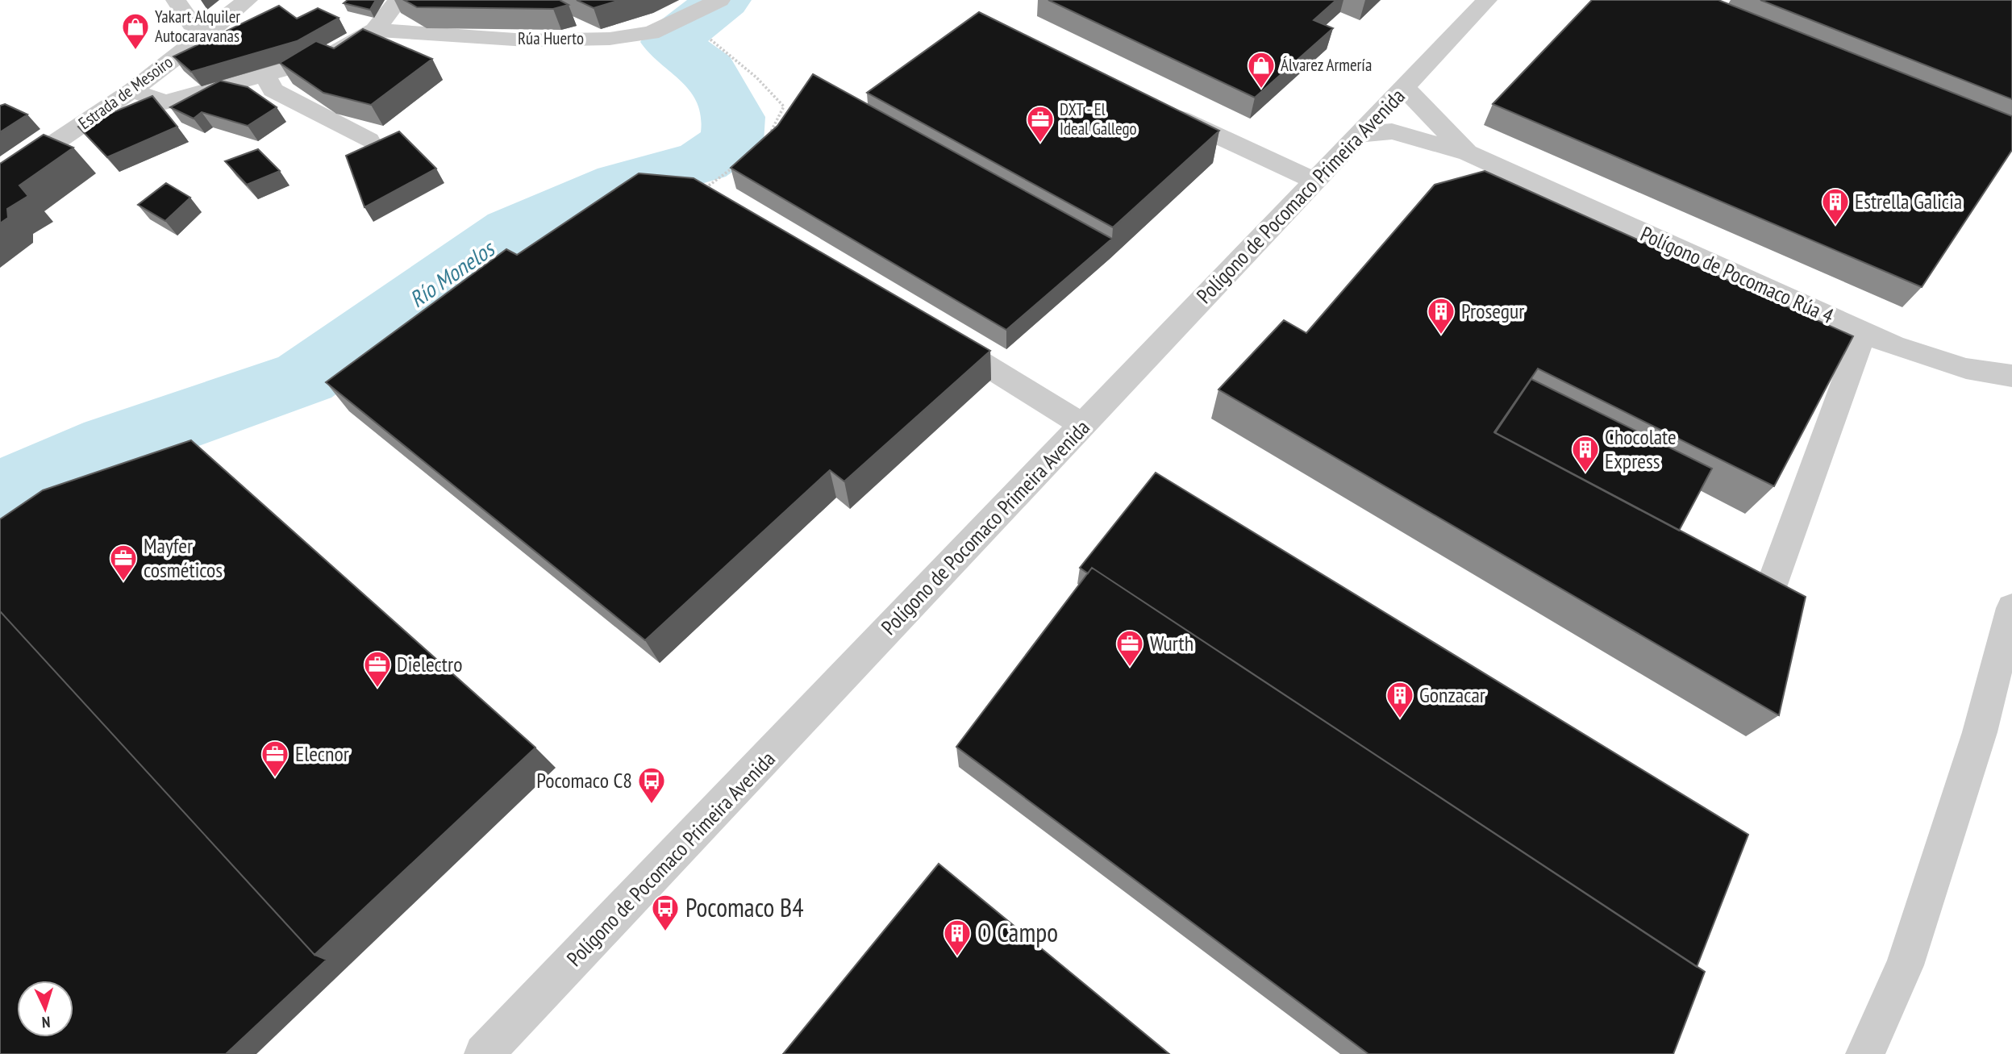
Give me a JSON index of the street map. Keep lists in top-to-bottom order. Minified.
{"streets":{"street":["Rúa Huerto","Estrada de Mesoiro","Polígono de Pocomaco Primeira Avenida","Polígono de Pocomaco Rúa 4"]},"crossings":[["Polígono de Pocomaco Primeira Avenida","Polígono de Pocomaco Rúa 4"]],"water":["Río Monelos"],"places":{"shop":["Yakart Alquiler Autocaravanas","Álvarez Armería"],"office":["DXT - El Ideal Gallego","Mayfer cosméticos","Wurth","Dielectro","Elecnor"],"building":["Estrella Galicia","Prosegur","Chocolate Express","Gonzacar","O Campo"],"bus stop":["Pocomaco C8","Pocomaco B4"]},"north":"bottom"}
